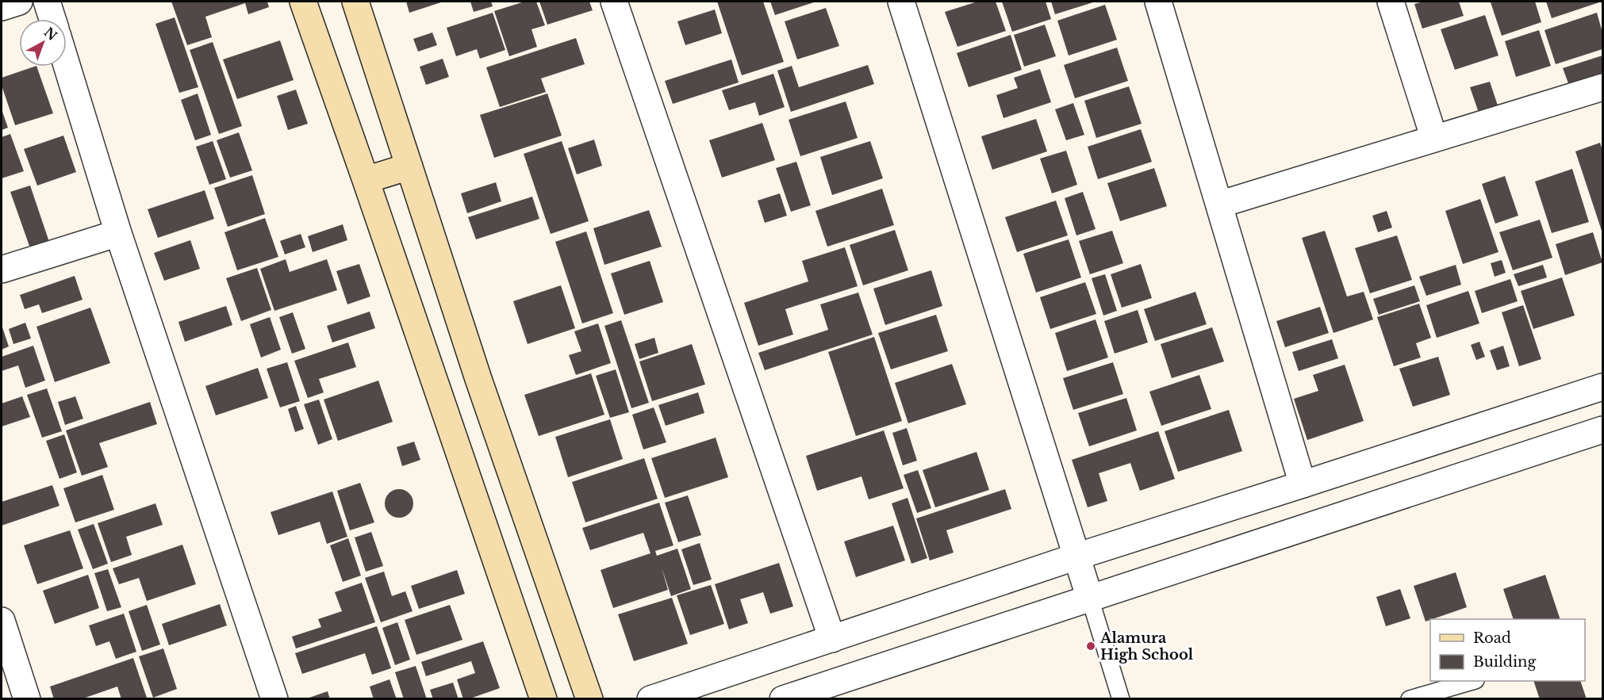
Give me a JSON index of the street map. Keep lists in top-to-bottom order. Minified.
{"places":["Alamura High School"],"legend":["Road","Building"],"north":"top right"}
